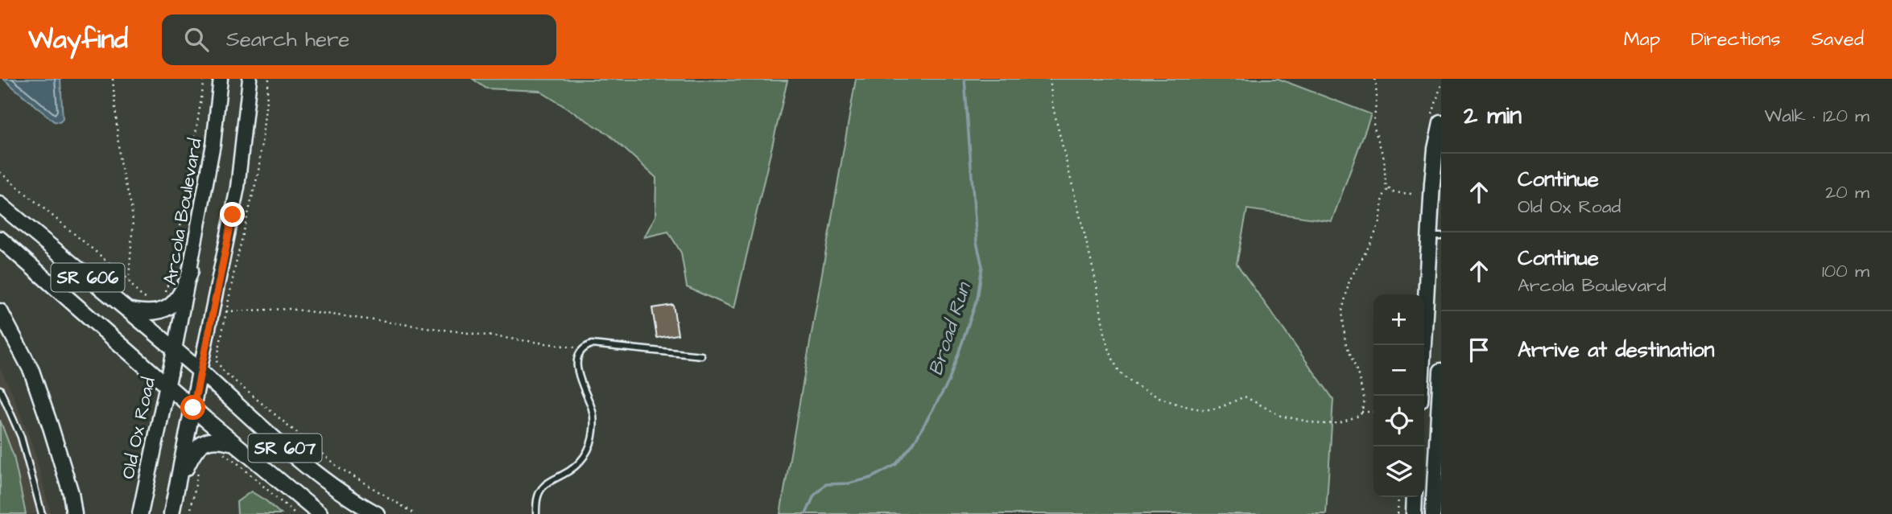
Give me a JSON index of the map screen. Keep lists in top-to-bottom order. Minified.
{"streets":{"main road":["Arcola Boulevard","SR 606","Old Ox Road","SR 607"]},"crossings":[["Arcola Boulevard","SR 606"],["Arcola Boulevard","Old Ox Road"],["Arcola Boulevard","SR 607"],["SR 606","Old Ox Road"],["SR 606","SR 607"],["Old Ox Road","SR 607"]],"water":["Broad Run"],"page":{"header":"Wayfind","search":"Search here","nav":["Map","Directions","Saved"],"heading":["2 min","Walk · 120 m"],"list":[["Continue","Old Ox Road","20 m"],["Continue","Arcola Boulevard","100 m"],"Arrive at destination"],"map_buttons":["+","−"]}}
